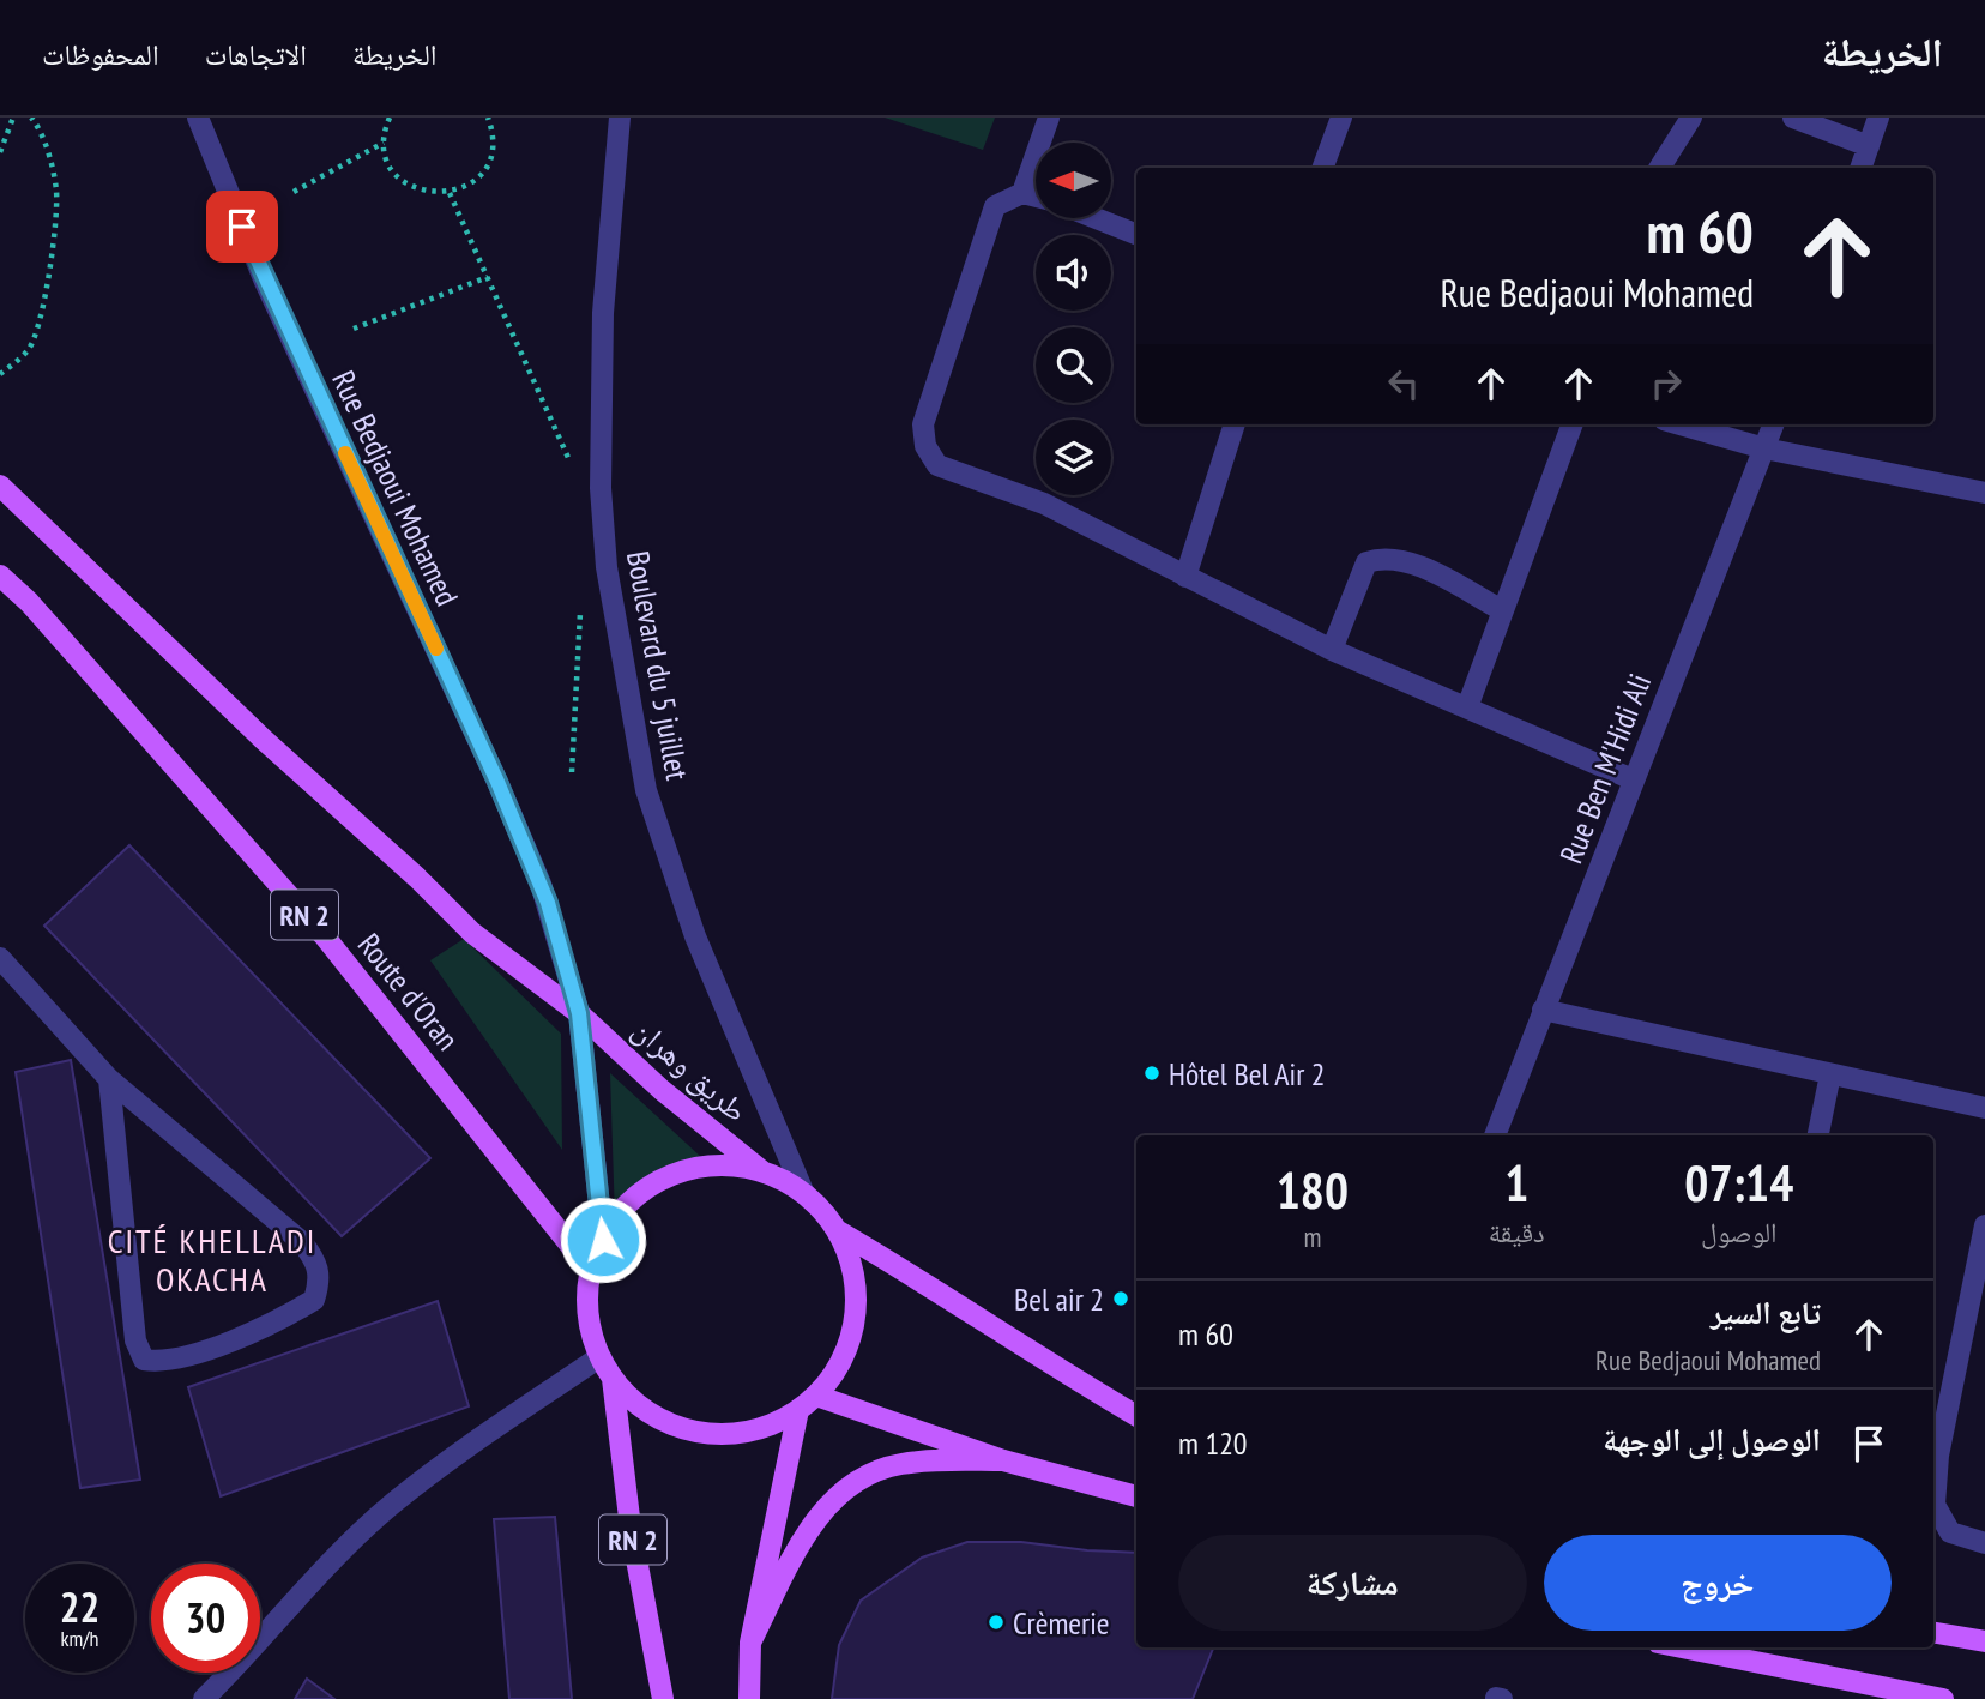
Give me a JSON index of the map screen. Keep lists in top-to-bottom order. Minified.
{"streets":{"main road":["RN 2","Route d'Oran","طريق وهران"],"street":["Rue Bedjaoui Mohamed","Boulevard du 5 juillet","Rue Ben M'Hidi Ali"]},"crossings":[["Rue Bedjaoui Mohamed","Boulevard du 5 juillet"],["Rue Bedjaoui Mohamed","RN 2"],["Rue Bedjaoui Mohamed","Route d'Oran"],["Rue Bedjaoui Mohamed","طريق وهران"],["Boulevard du 5 juillet","RN 2"],["Boulevard du 5 juillet","Route d'Oran"],["Boulevard du 5 juillet","طريق وهران"],["RN 2","Route d'Oran"],["RN 2","طريق وهران"],["Route d'Oran","طريق وهران"]],"districts":["CITÉ KHELLADI OKACHA"],"places":["Hôtel Bel Air 2","Bel air 2","Crèmerie"],"north":"left","page":{"header":"الخريطة","nav":["الخريطة","الاتجاهات","المحفوظات"],"turn":["60 m","Rue Bedjaoui Mohamed"],"eta":["07:14","الوصول","1","دقيقة","180","m"],"list":[{"name":"تابع السير","note":"Rue Bedjaoui Mohamed","value":"60 m"},{"name":"الوصول إلى الوجهة","value":"120 m"}],"buttons":["خروج","مشاركة"],"speed":"22 km/h","limit":"30"}}
